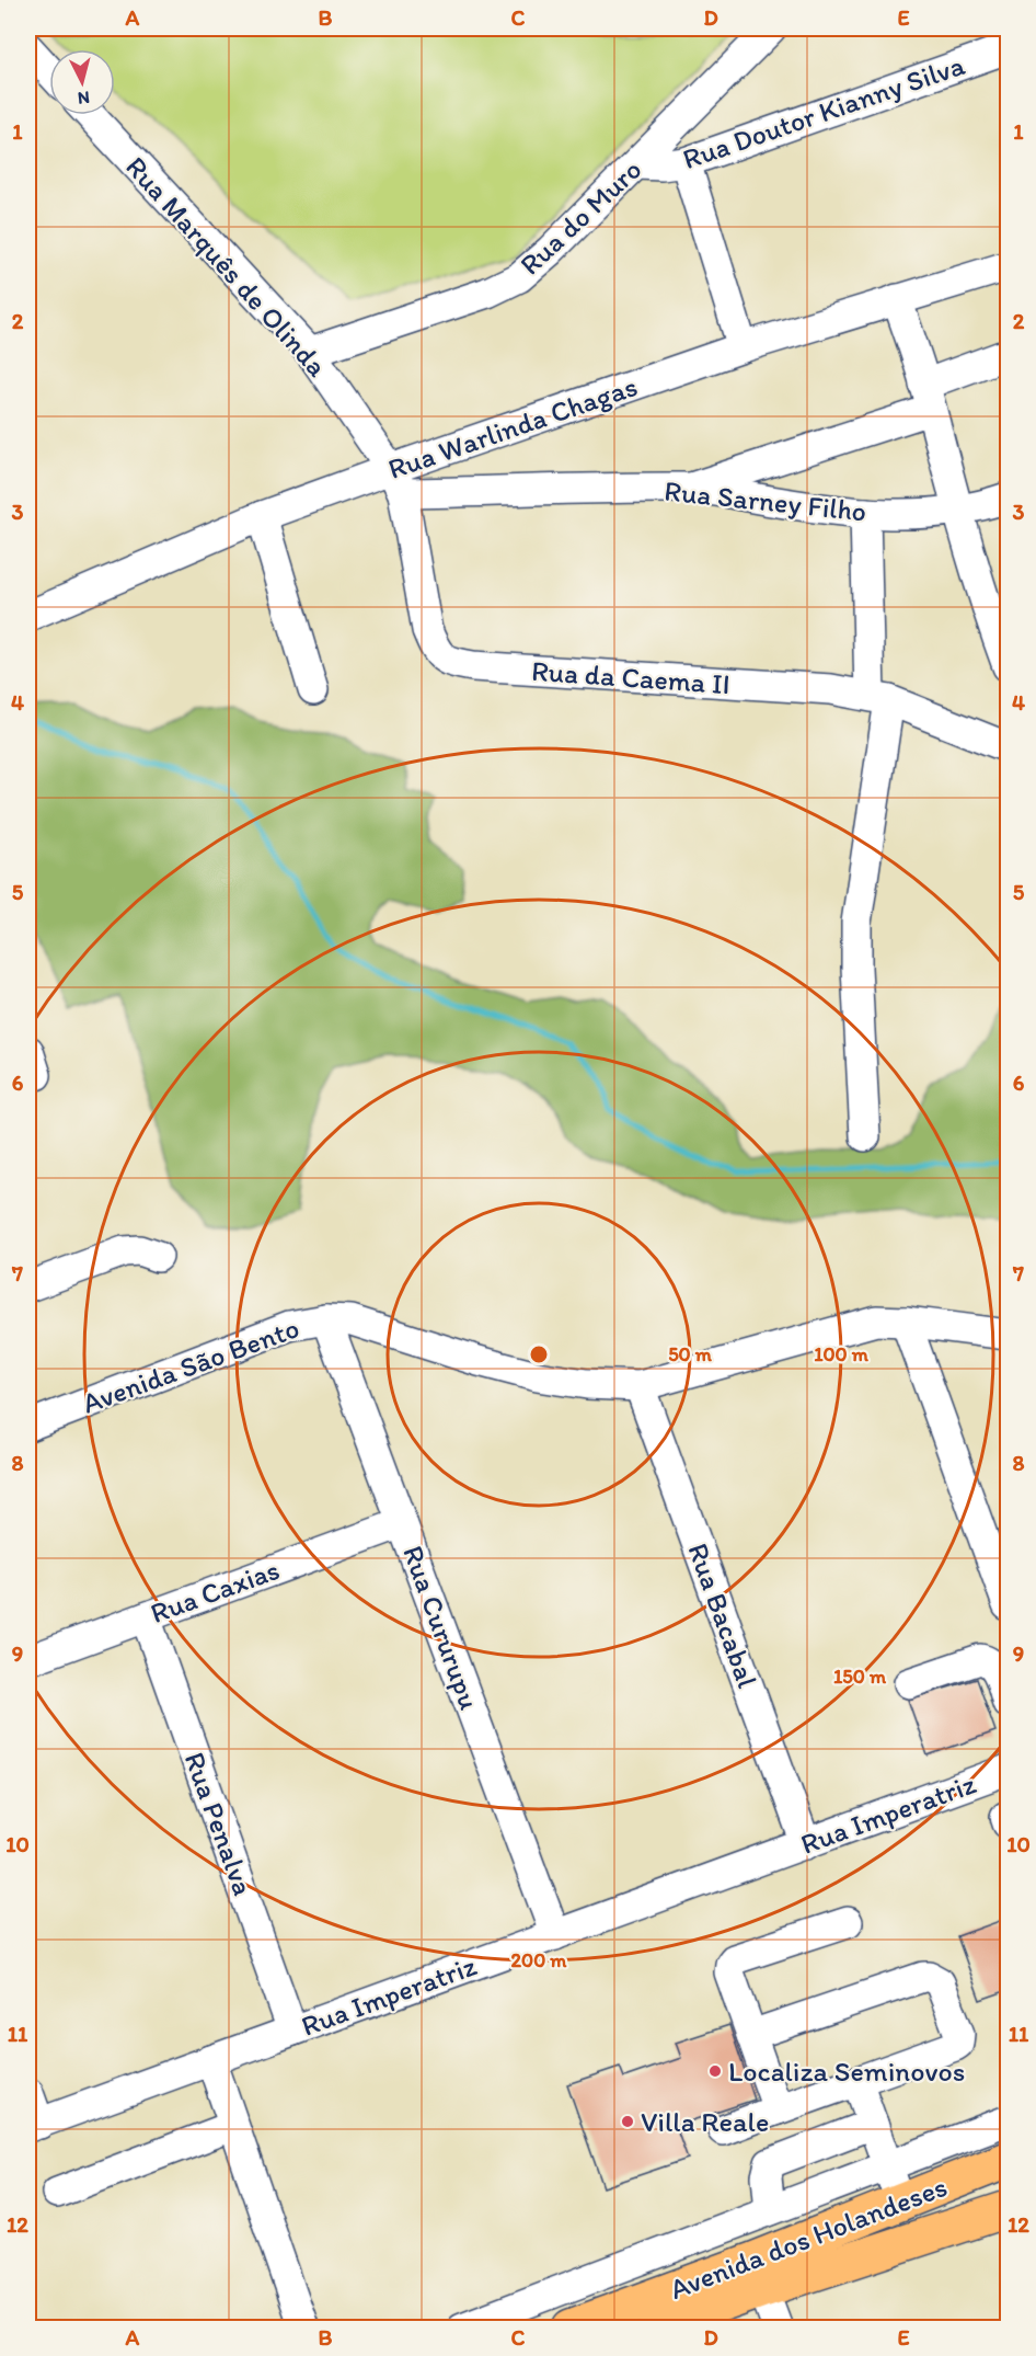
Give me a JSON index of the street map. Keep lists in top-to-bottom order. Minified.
{"streets":{"main road":["Avenida dos Holandeses"],"street":["Rua Doutor Kianny Silva","Rua do Muro","Rua Marquês de Olinda","Rua Warlinda Chagas","Rua Sarney Filho","Rua da Caema II","Avenida São Bento","Rua Caxias","Rua Bacabal","Rua Cururupu","Rua Imperatriz","Rua Penalva"]},"crossings":[["Rua Doutor Kianny Silva","Rua do Muro"],["Rua do Muro","Rua Marquês de Olinda"],["Rua Marquês de Olinda","Rua Warlinda Chagas"],["Rua Marquês de Olinda","Rua Sarney Filho"],["Rua Marquês de Olinda","Rua da Caema II"],["Rua Warlinda Chagas","Rua Sarney Filho"],["Rua Warlinda Chagas","Rua da Caema II"],["Rua Sarney Filho","Rua da Caema II"],["Avenida São Bento","Rua Bacabal"],["Avenida São Bento","Rua Cururupu"],["Rua Caxias","Rua Cururupu"],["Rua Caxias","Rua Penalva"],["Rua Bacabal","Rua Imperatriz"],["Rua Cururupu","Rua Imperatriz"],["Rua Imperatriz","Rua Penalva"]],"places":["Localiza Seminovos","Villa Reale"],"north":"bottom","grid":{"columns":["A","B","C","D","E"],"rows":["1","2","3","4","5","6","7","8","9","10","11","12"]},"rings":["50 m","100 m","150 m","200 m"]}
